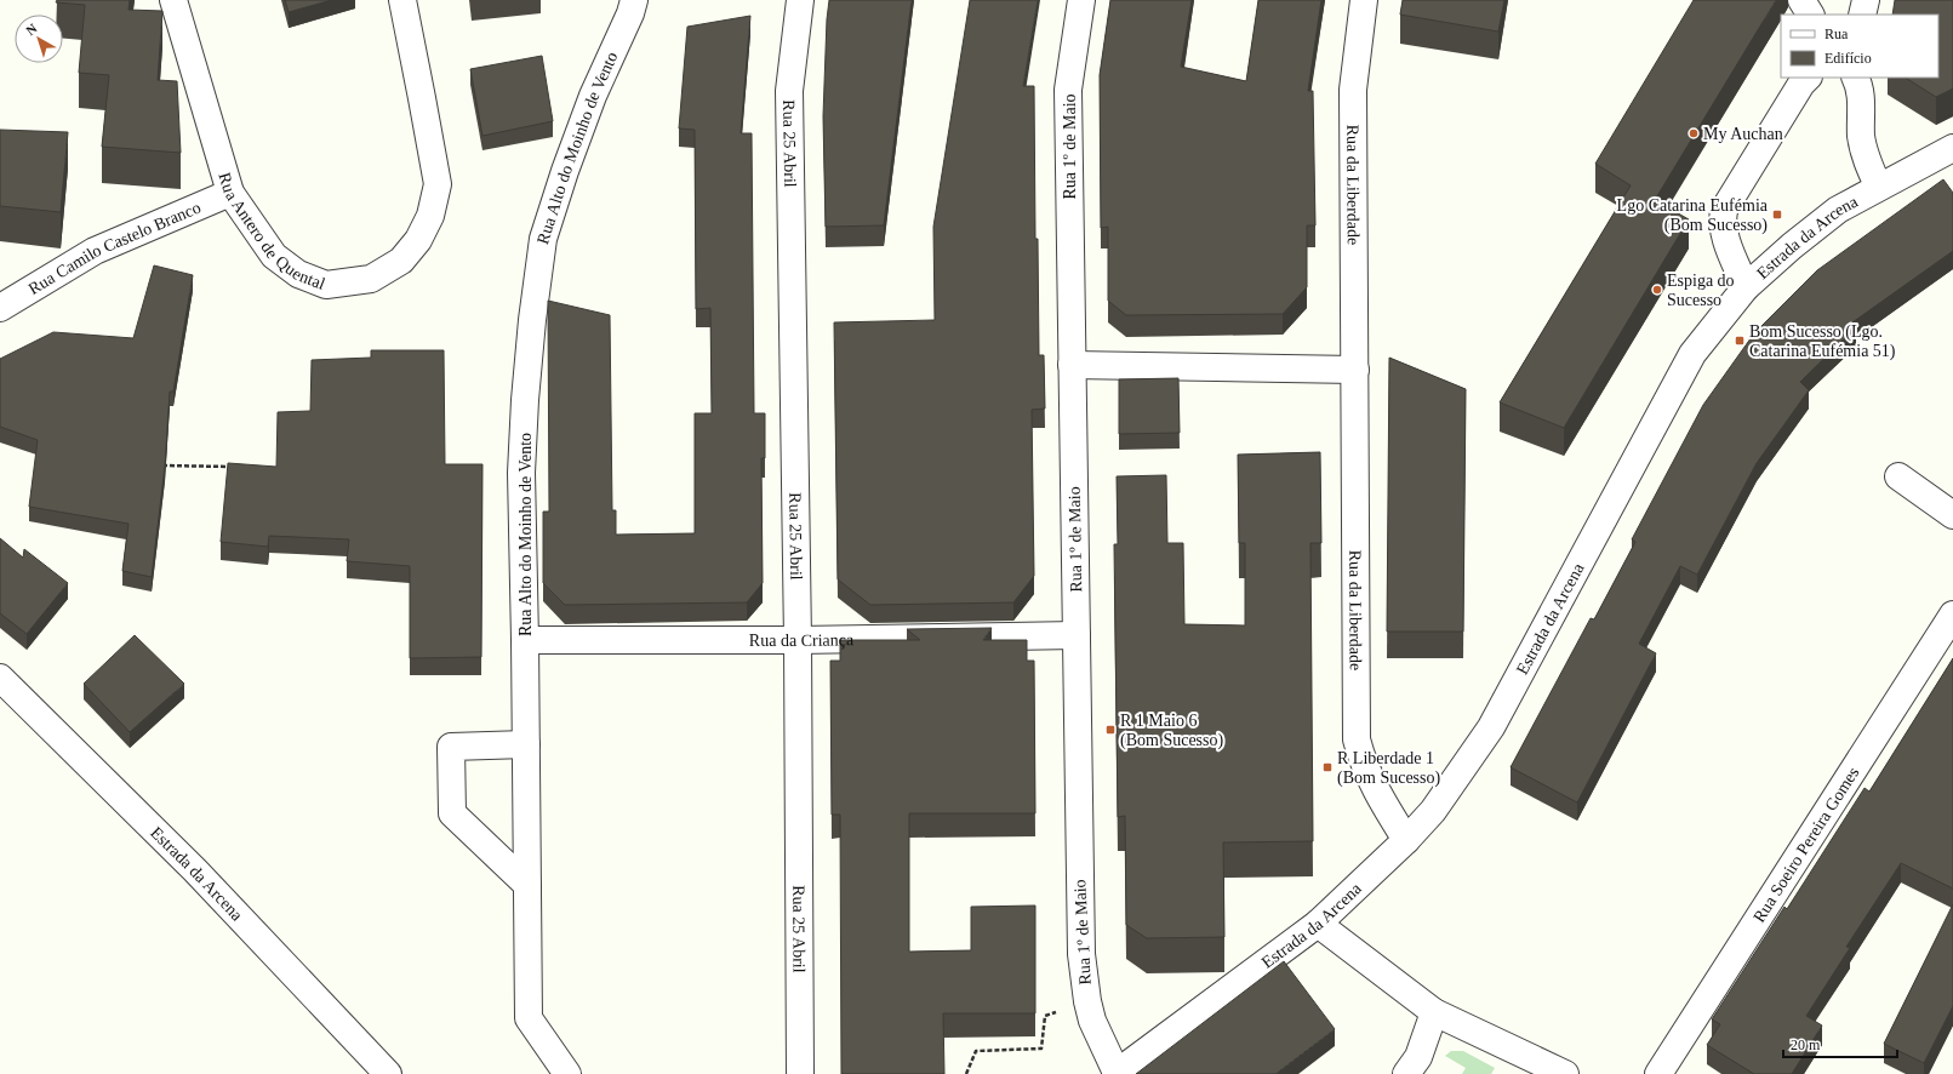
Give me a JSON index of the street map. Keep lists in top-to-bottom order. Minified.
{"streets":{"street":["Rua 25 Abril","Rua 1º de Maio","Rua Alto do Moinho de Vento","Rua da Liberdade","Rua Antero de Quental","Estrada da Arcena","Rua Camilo Castelo Branco","Rua da Criança","Rua Soeiro Pereira Gomes"]},"crossings":[["Rua 25 Abril","Rua da Criança"],["Rua 1º de Maio","Estrada da Arcena"],["Rua 1º de Maio","Rua da Criança"],["Rua Alto do Moinho de Vento","Rua da Criança"],["Rua da Liberdade","Estrada da Arcena"],["Rua Antero de Quental","Rua Camilo Castelo Branco"]],"places":{"other":["My Auchan","Espiga do Sucesso"],"transit":["Lgo Catarina Eufémia (Bom Sucesso)","Bom Sucesso (Lgo. Catarina Eufémia 51)","R 1 Maio 6 (Bom Sucesso)","R Liberdade 1 (Bom Sucesso)"]},"legend":["Rua","Edifício"],"scale_bar":"20 m","north":"top left"}
